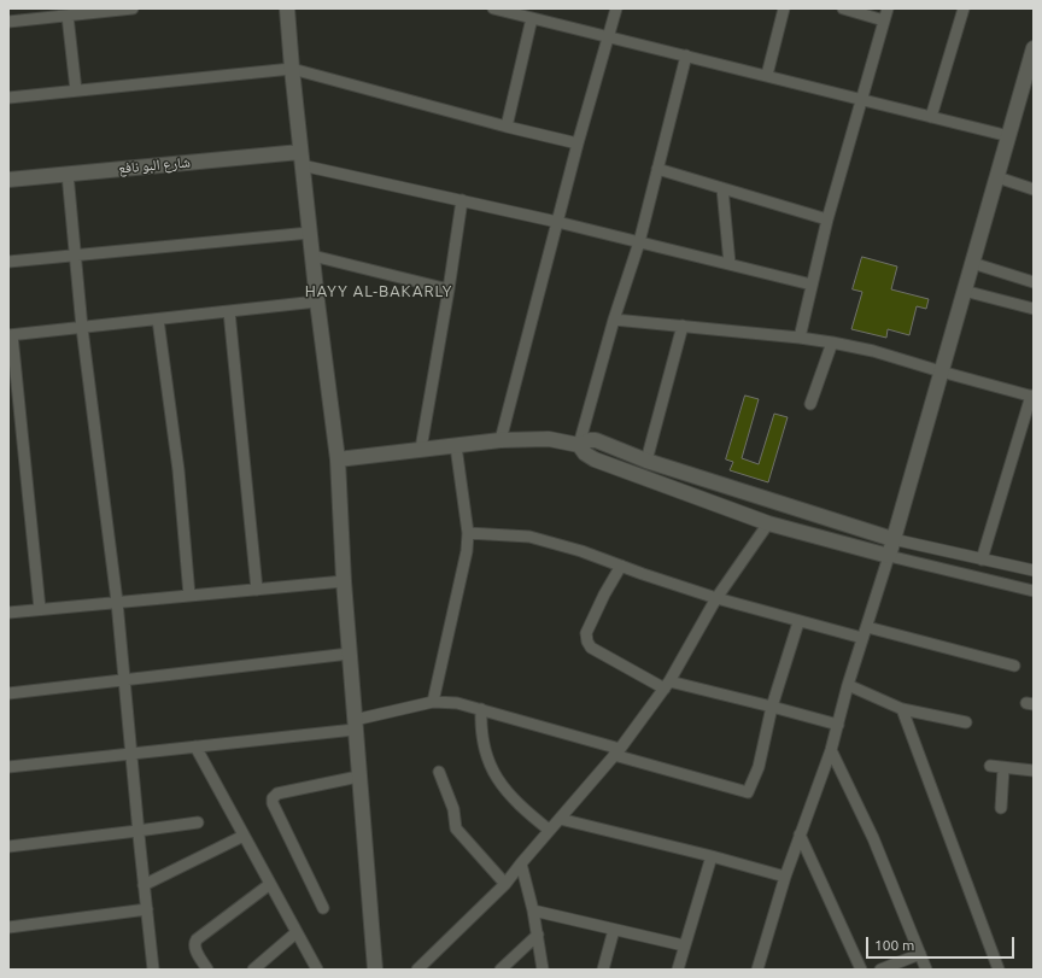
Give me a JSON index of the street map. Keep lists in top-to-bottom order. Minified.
{"streets":{"street":["شارع البو نافع"]},"districts":["HAYY AL-BAKARLY"],"scale_bar":"100 m"}
